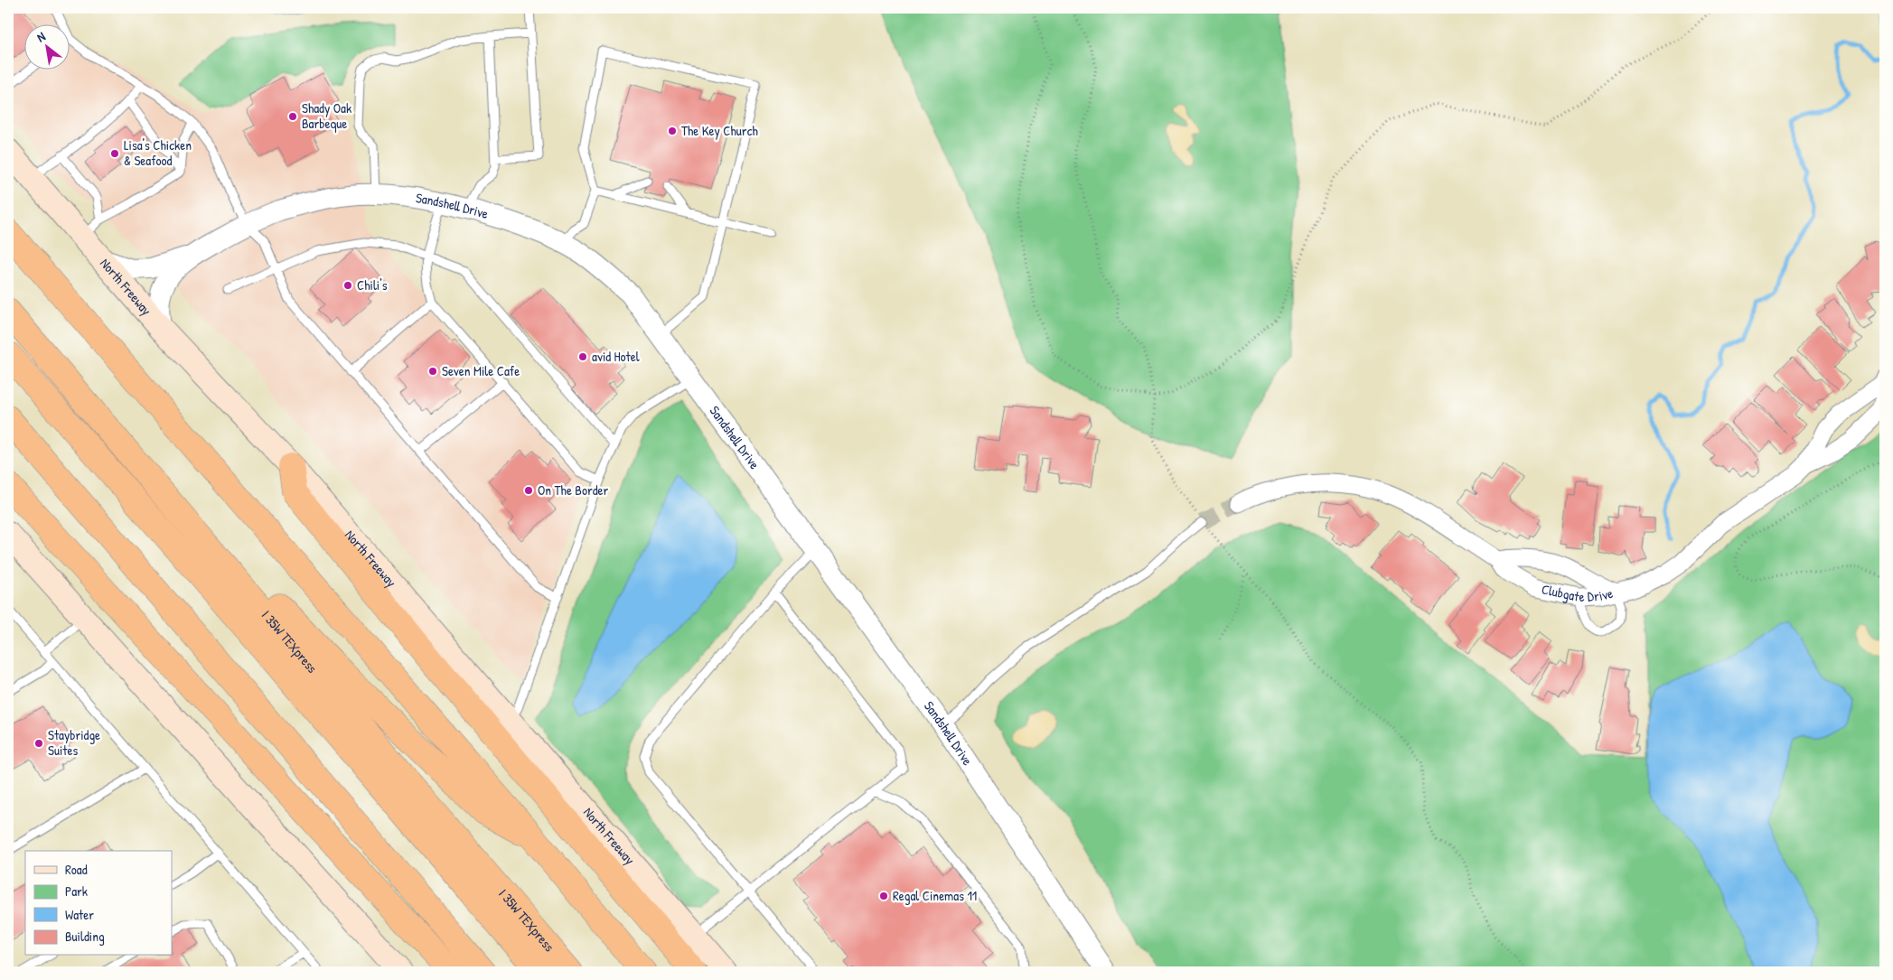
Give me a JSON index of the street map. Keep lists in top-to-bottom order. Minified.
{"streets":{"highway":["I 35W TEXpress"],"main road":["North Freeway"],"street":["Sandshell Drive","Clubgate Drive"]},"crossings":[["Sandshell Drive","North Freeway"]],"places":["Shady Oak Barbeque","The Key Church","Lisa's Chicken & Seafood","Chili's","avid Hotel","Seven Mile Cafe","On The Border","Staybridge Suites","Regal Cinemas 11"],"legend":["Road","Park","Water","Building"],"north":"top left"}
